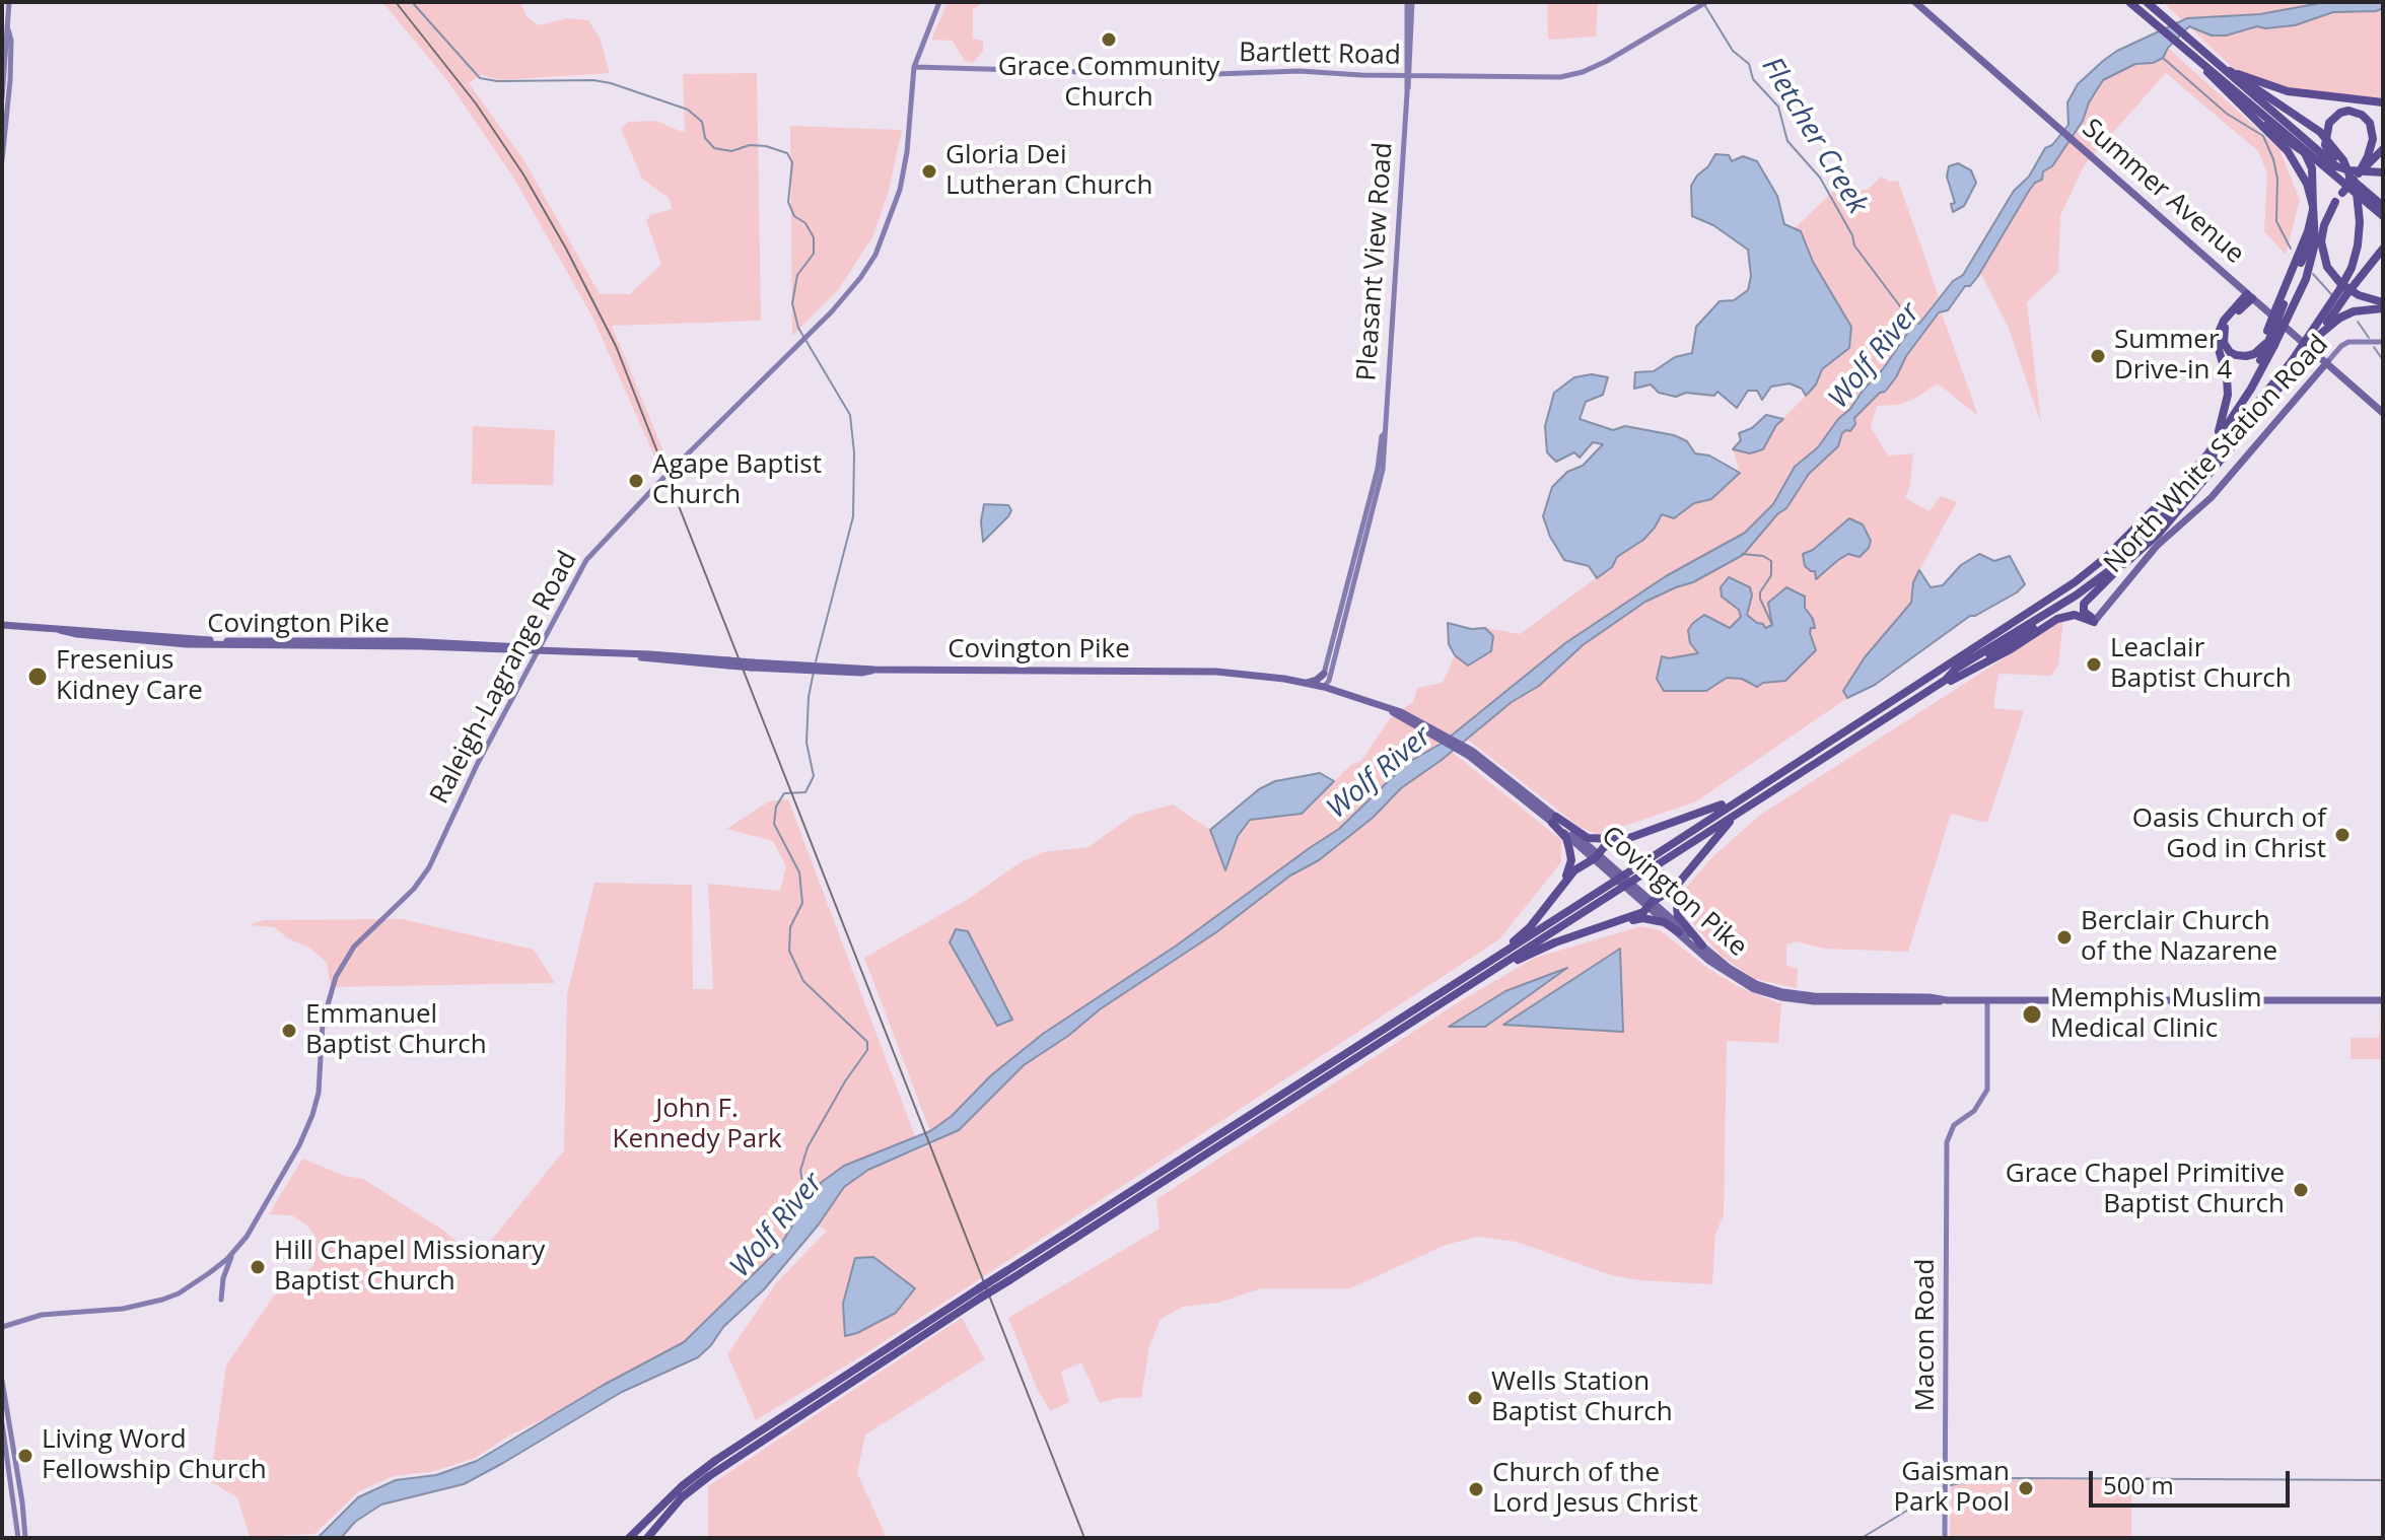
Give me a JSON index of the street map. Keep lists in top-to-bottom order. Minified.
{"streets":{"main road":["Bartlett Road","Summer Avenue","Pleasant View Road","North White Station Road","Covington Pike","Raleigh-Lagrange Road","Macon Road"]},"crossings":[["Bartlett Road","Pleasant View Road"],["Bartlett Road","Raleigh-Lagrange Road"],["Summer Avenue","North White Station Road"],["Pleasant View Road","Covington Pike"],["Covington Pike","Raleigh-Lagrange Road"]],"water":["Fletcher Creek","Wolf River"],"parks":["John F. Kennedy Park"],"places":["Grace Community Church","Gloria Dei Lutheran Church","Summer Drive-in 4","Agape Baptist Church","Leaclair Baptist Church","Fresenius Kidney Care","Oasis Church of God in Christ","Berclair Church of the Nazarene","Memphis Muslim Medical Clinic","Emmanuel Baptist Church","Grace Chapel Primitive Baptist Church","Hill Chapel Missionary Baptist Church","Wells Station Baptist Church","Living Word Fellowship Church","Gaisman Park Pool","Church of the Lord Jesus Christ"],"scale_bar":"500 m"}
